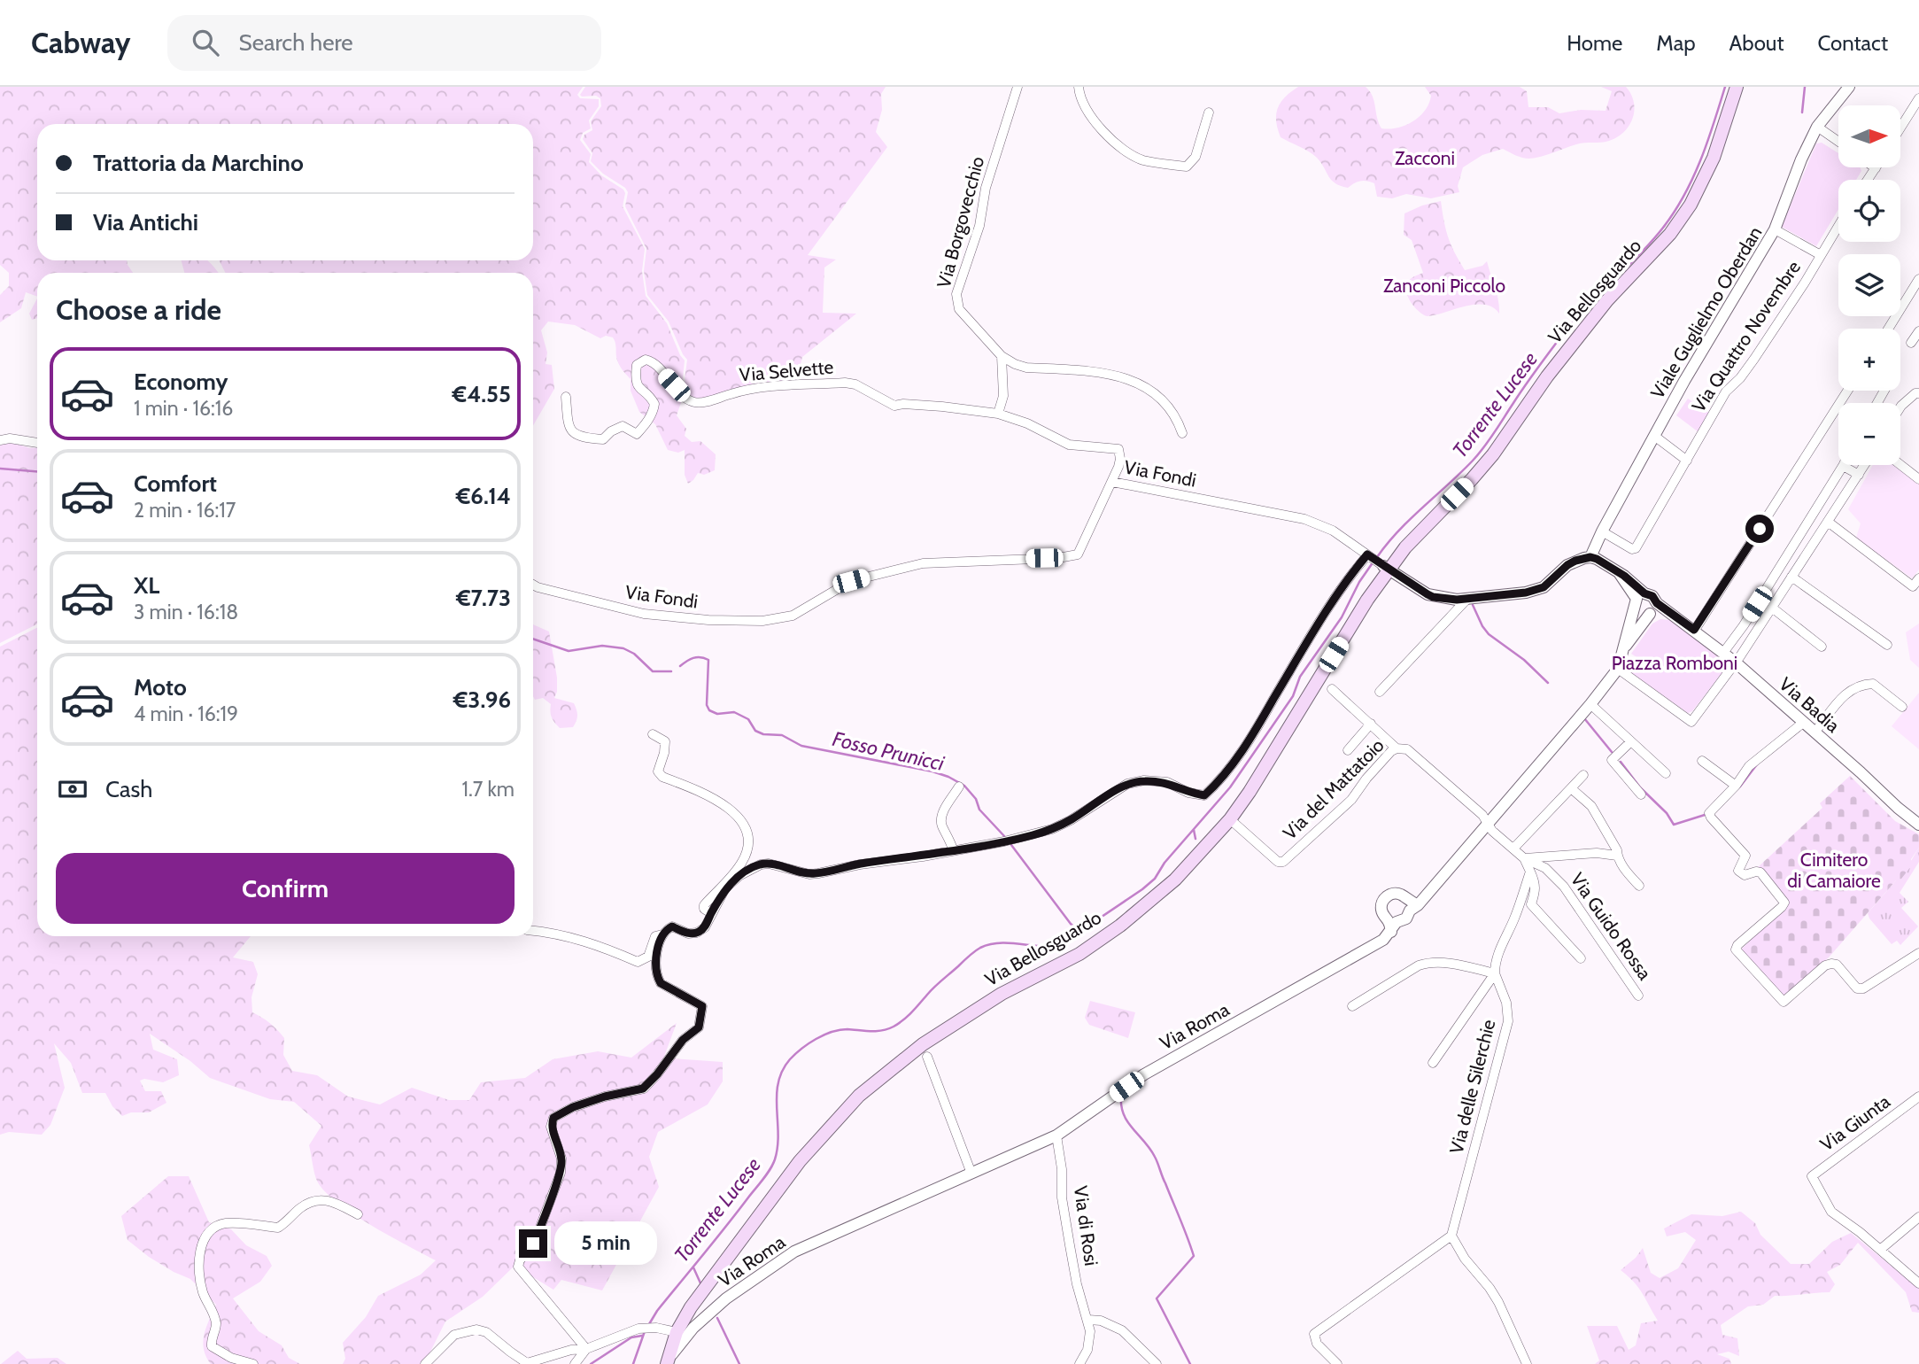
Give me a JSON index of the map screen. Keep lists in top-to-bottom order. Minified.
{"streets":{"main road":["Via Bellosguardo"],"street":["Via Borgovecchio","Viale Guglielmo Oberdan","Via Quattro Novembre","Via Selvette","Via Fondi","Via Badia","Via del Mattatoio","Via Guido Rossa","Via Roma","Via delle Silerchie","Via Giunta","Via di Rosi"]},"crossings":[["Via Bellosguardo","Via Fondi"],["Via Bellosguardo","Via del Mattatoio"],["Via Bellosguardo","Via Roma"],["Viale Guglielmo Oberdan","Via Quattro Novembre"],["Viale Guglielmo Oberdan","Via Fondi"],["Viale Guglielmo Oberdan","Via Badia"],["Via Fondi","Via Badia"],["Via Badia","Via Roma"],["Via del Mattatoio","Via Roma"],["Via Roma","Via di Rosi"]],"water":["Torrente Lucese","Fosso Prunicci"],"parks":["Zacconi","Zanconi Piccolo","Piazza Romboni","Cimitero di Camaiore"],"north":"right","page":{"header":"Cabway","search":"Search here","nav":["Home","Map","About","Contact"],"map_buttons":["+","−"],"banner":["Trattoria da Marchino","Via Antichi"],"heading":"Choose a ride","list":[{"name":"Economy","note":"1 min · 16:16","value":"€4.55"},{"name":"Comfort","note":"2 min · 16:17","value":"€6.14"},{"name":"XL","note":"3 min · 16:18","value":"€7.73"},{"name":"Moto","note":"4 min · 16:19","value":"€3.96"}],"pay":["Cash","1.7 km"],"buttons":"Confirm","bubble":"5 min"}}
